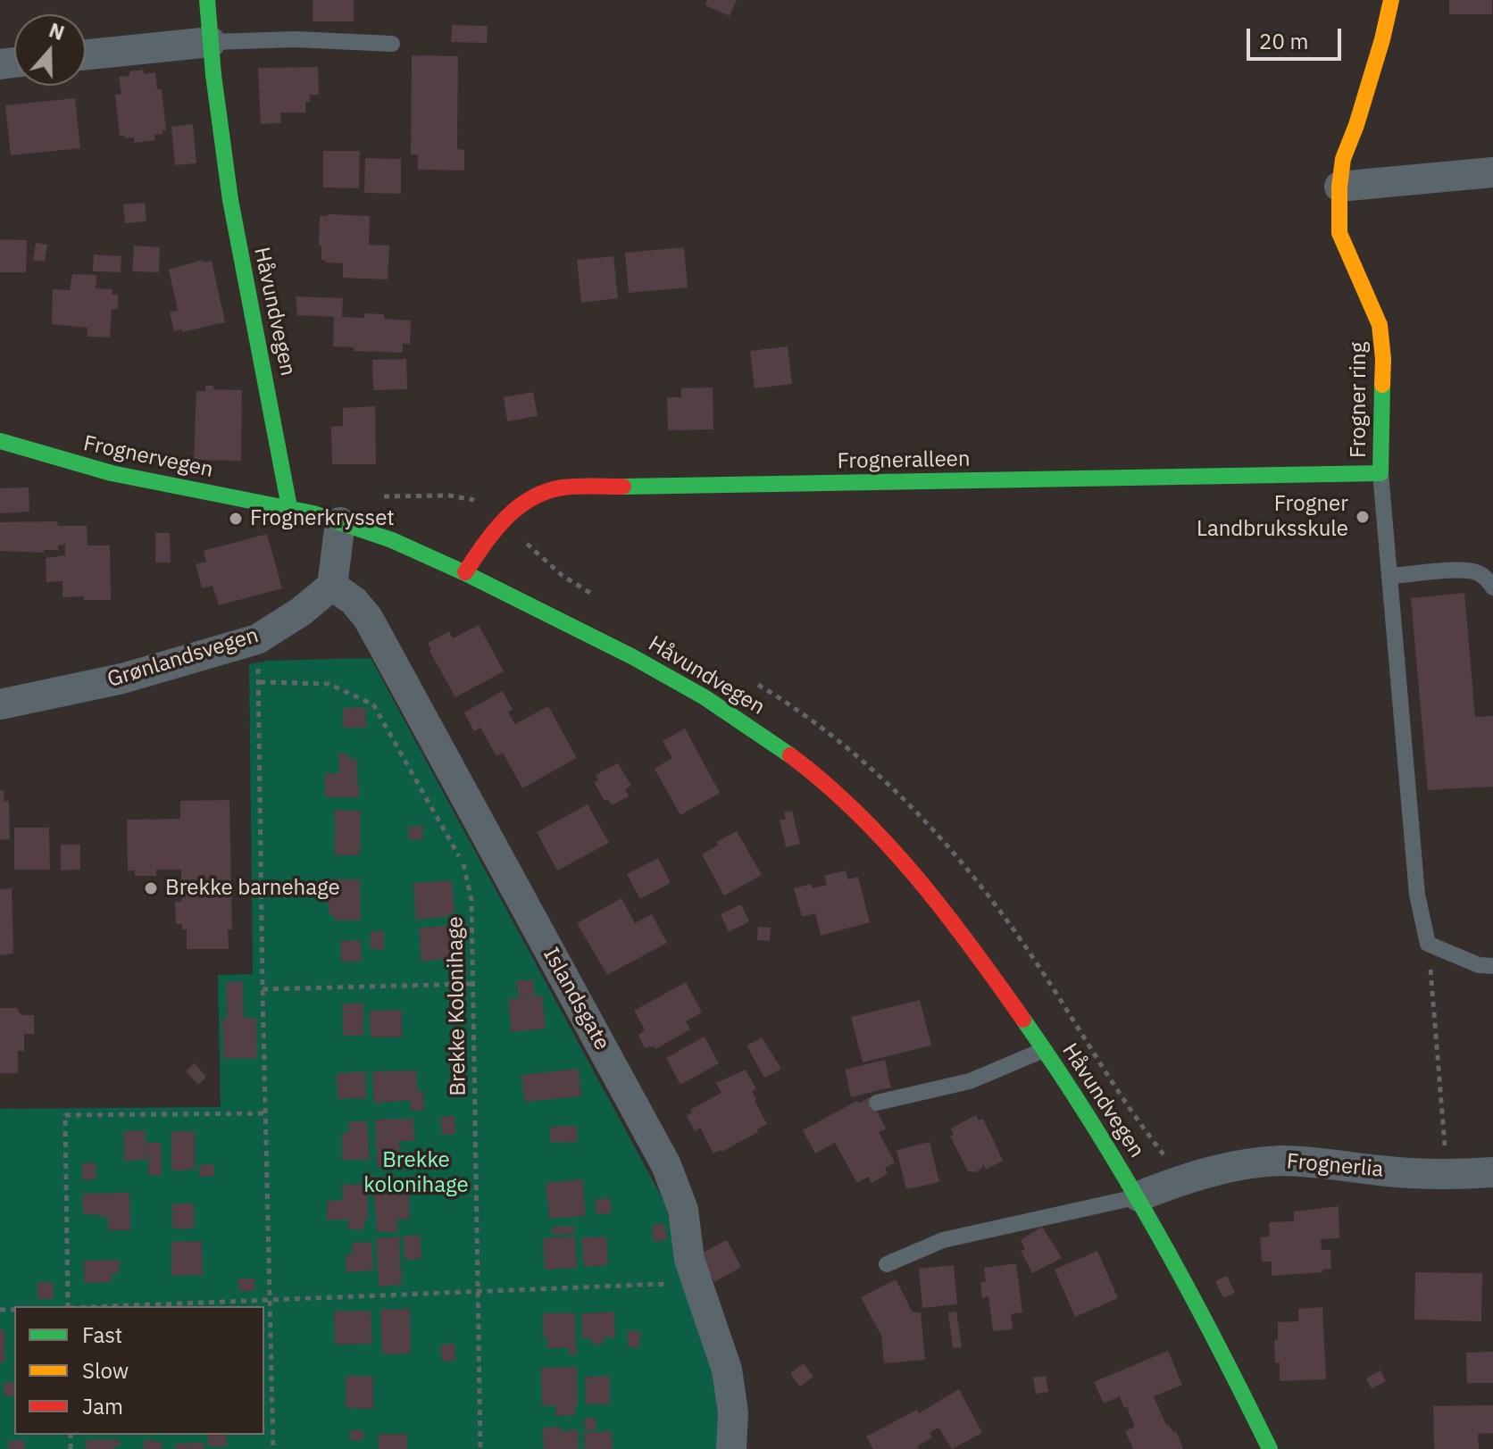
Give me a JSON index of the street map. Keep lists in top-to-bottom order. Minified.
{"streets":{"street":["Håvundvegen","Frogner ring","Frognervegen","Frogneralleen","Grønlandsvegen","Islandsgate","Frognerlia"],"path":["Brekke Kolonihage"]},"crossings":[["Håvundvegen","Frognervegen"],["Håvundvegen","Frogneralleen"],["Håvundvegen","Frognerlia"],["Frogner ring","Frogneralleen"],["Grønlandsvegen","Islandsgate"]],"parks":["Brekke kolonihage"],"places":["Frogner Landbruksskule","Frognerkrysset","Brekke barnehage"],"legend":["Fast","Slow","Jam"],"scale_bar":"20 m","north":"top"}
